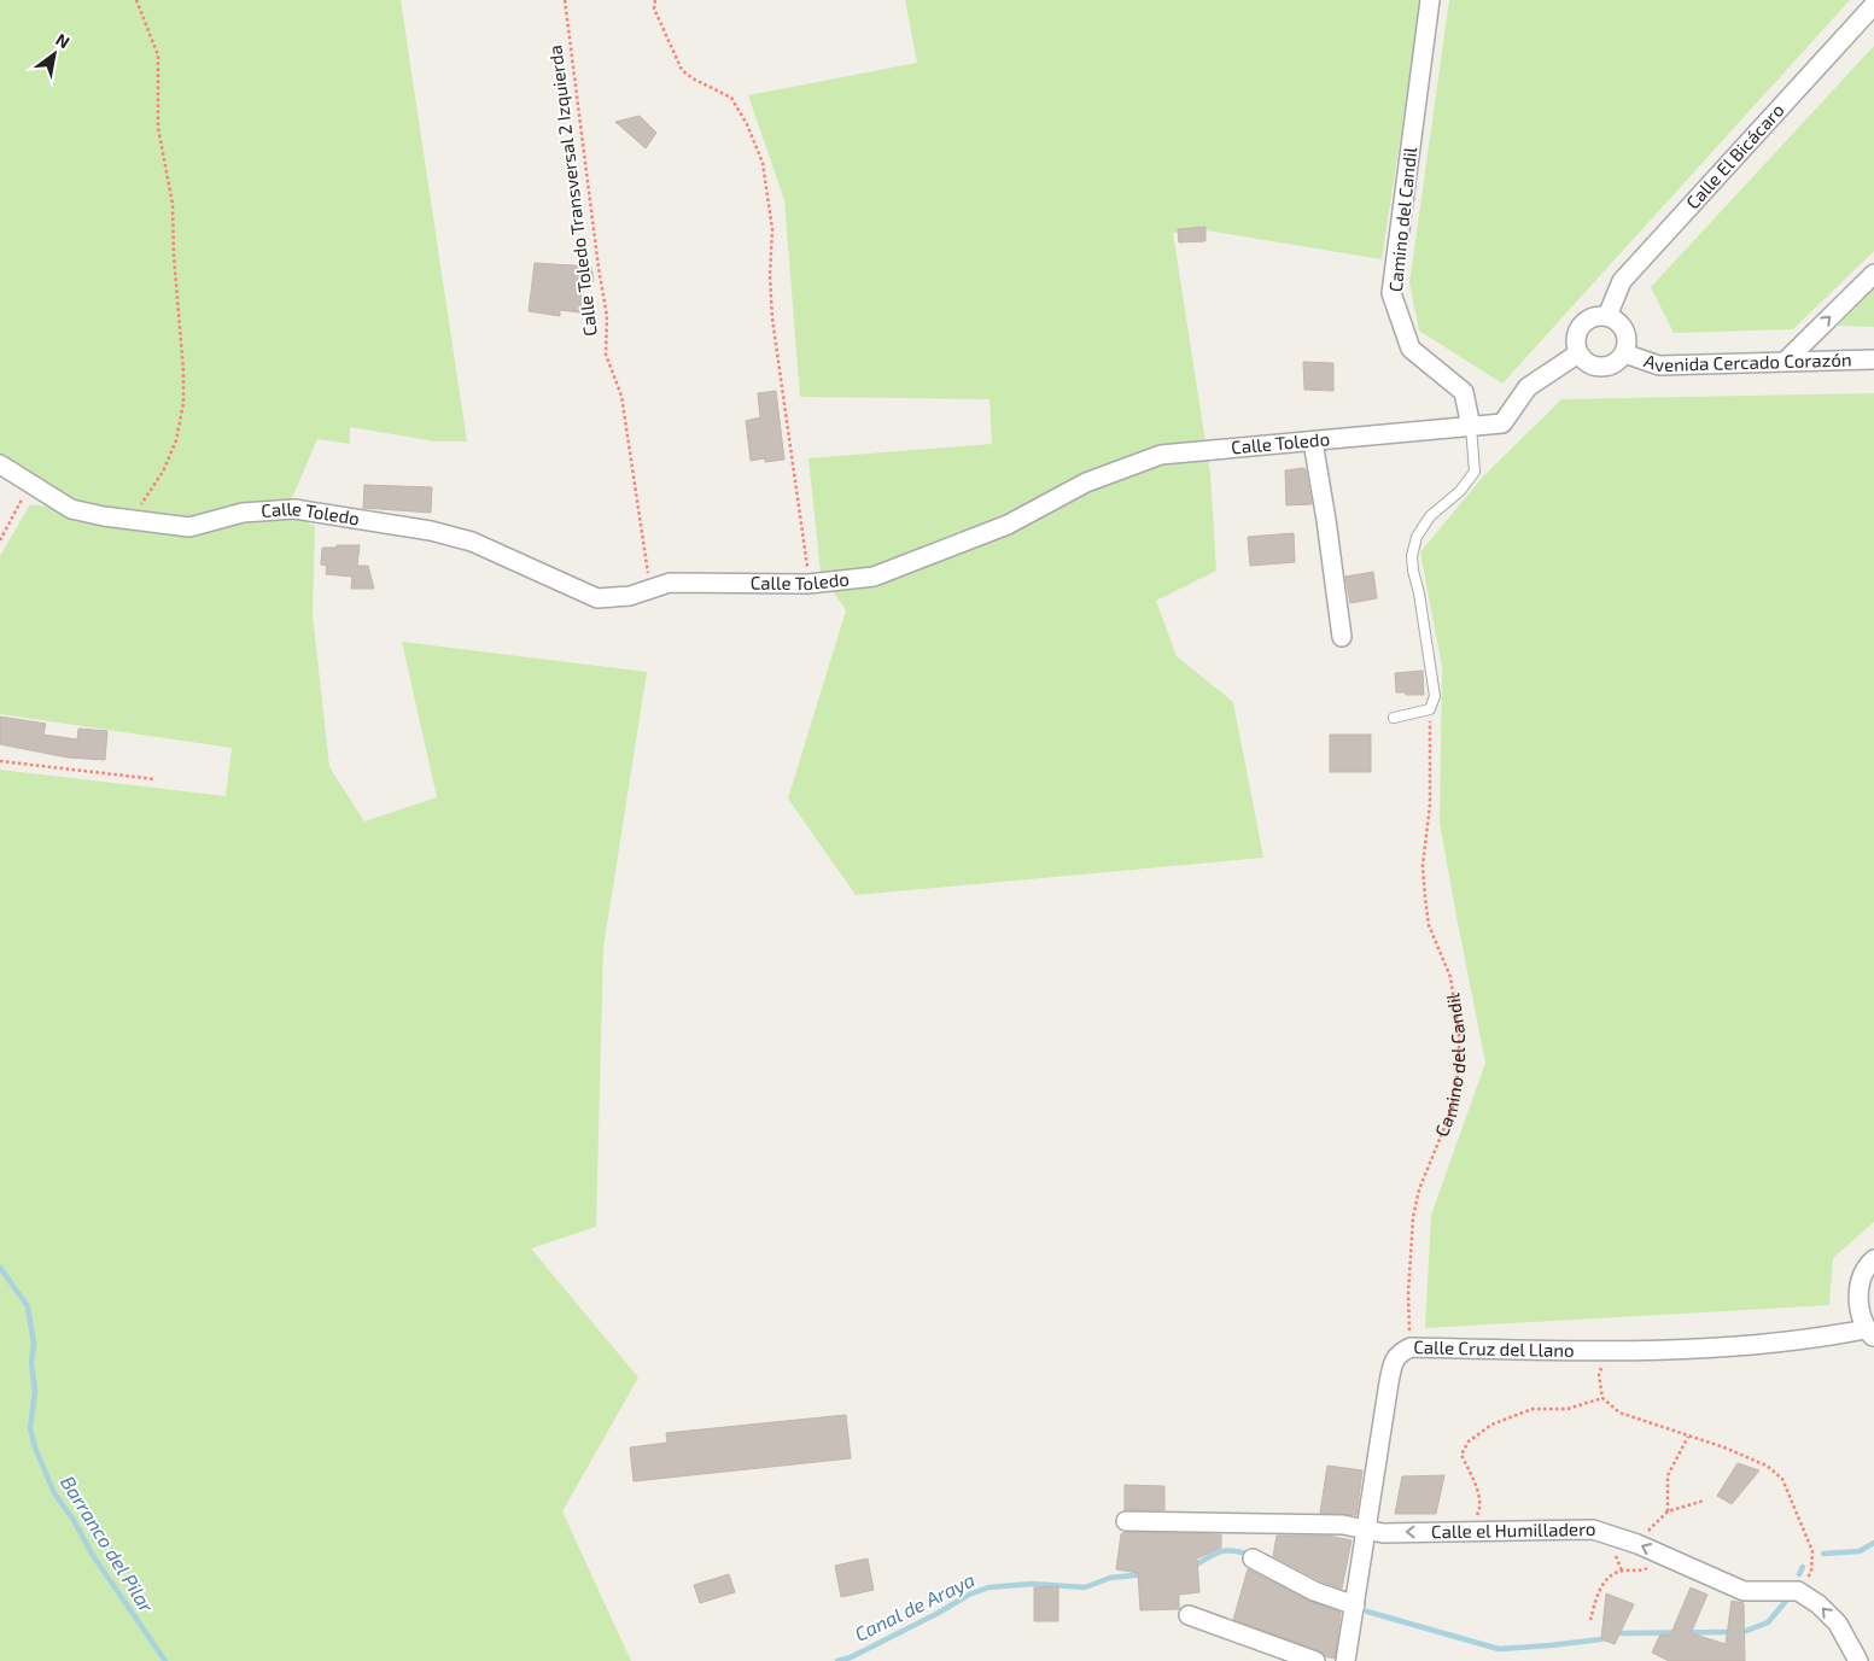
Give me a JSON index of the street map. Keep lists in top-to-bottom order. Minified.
{"streets":{"street":["Calle El Bicácaro","Camino del Candil","Avenida Cercado Corazón","Calle Toledo","Calle Cruz del Llano","Calle el Humilladero"],"path":["Calle Toledo Transversal 2 Izquierda"]},"crossings":[["Calle El Bicácaro","Avenida Cercado Corazón"],["Calle El Bicácaro","Calle Toledo"],["Calle Toledo Transversal 2 Izquierda","Calle Toledo"],["Camino del Candil","Calle Toledo"],["Camino del Candil","Calle Cruz del Llano"],["Avenida Cercado Corazón","Calle Toledo"],["Calle Cruz del Llano","Calle el Humilladero"]],"water":["Barranco del Pilar","Canal de Araya"],"north":"top right"}
